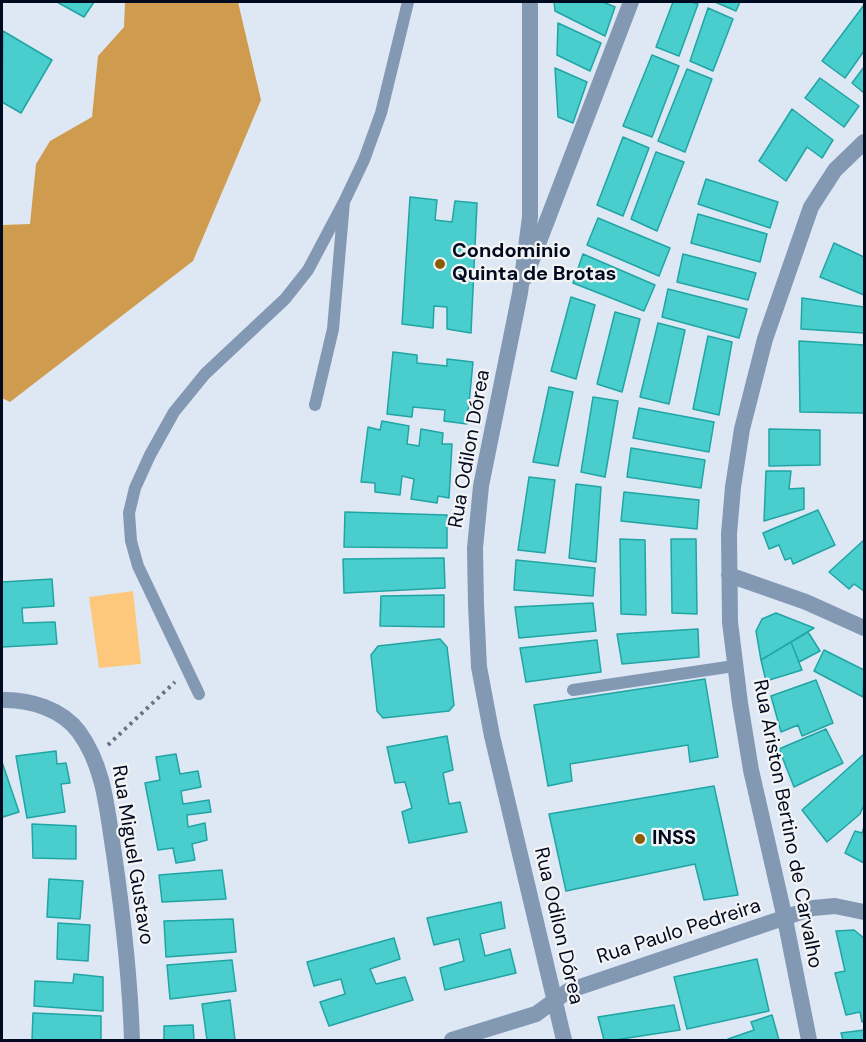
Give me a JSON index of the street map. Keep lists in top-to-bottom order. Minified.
{"streets":{"street":["Rua Odilon Dórea","Rua Ariston Bertino de Carvalho","Rua Miguel Gustavo","Rua Paulo Pedreira"]},"crossings":[["Rua Odilon Dórea","Rua Paulo Pedreira"],["Rua Ariston Bertino de Carvalho","Rua Paulo Pedreira"]],"places":["Condominio Quinta de Brotas","INSS"]}
